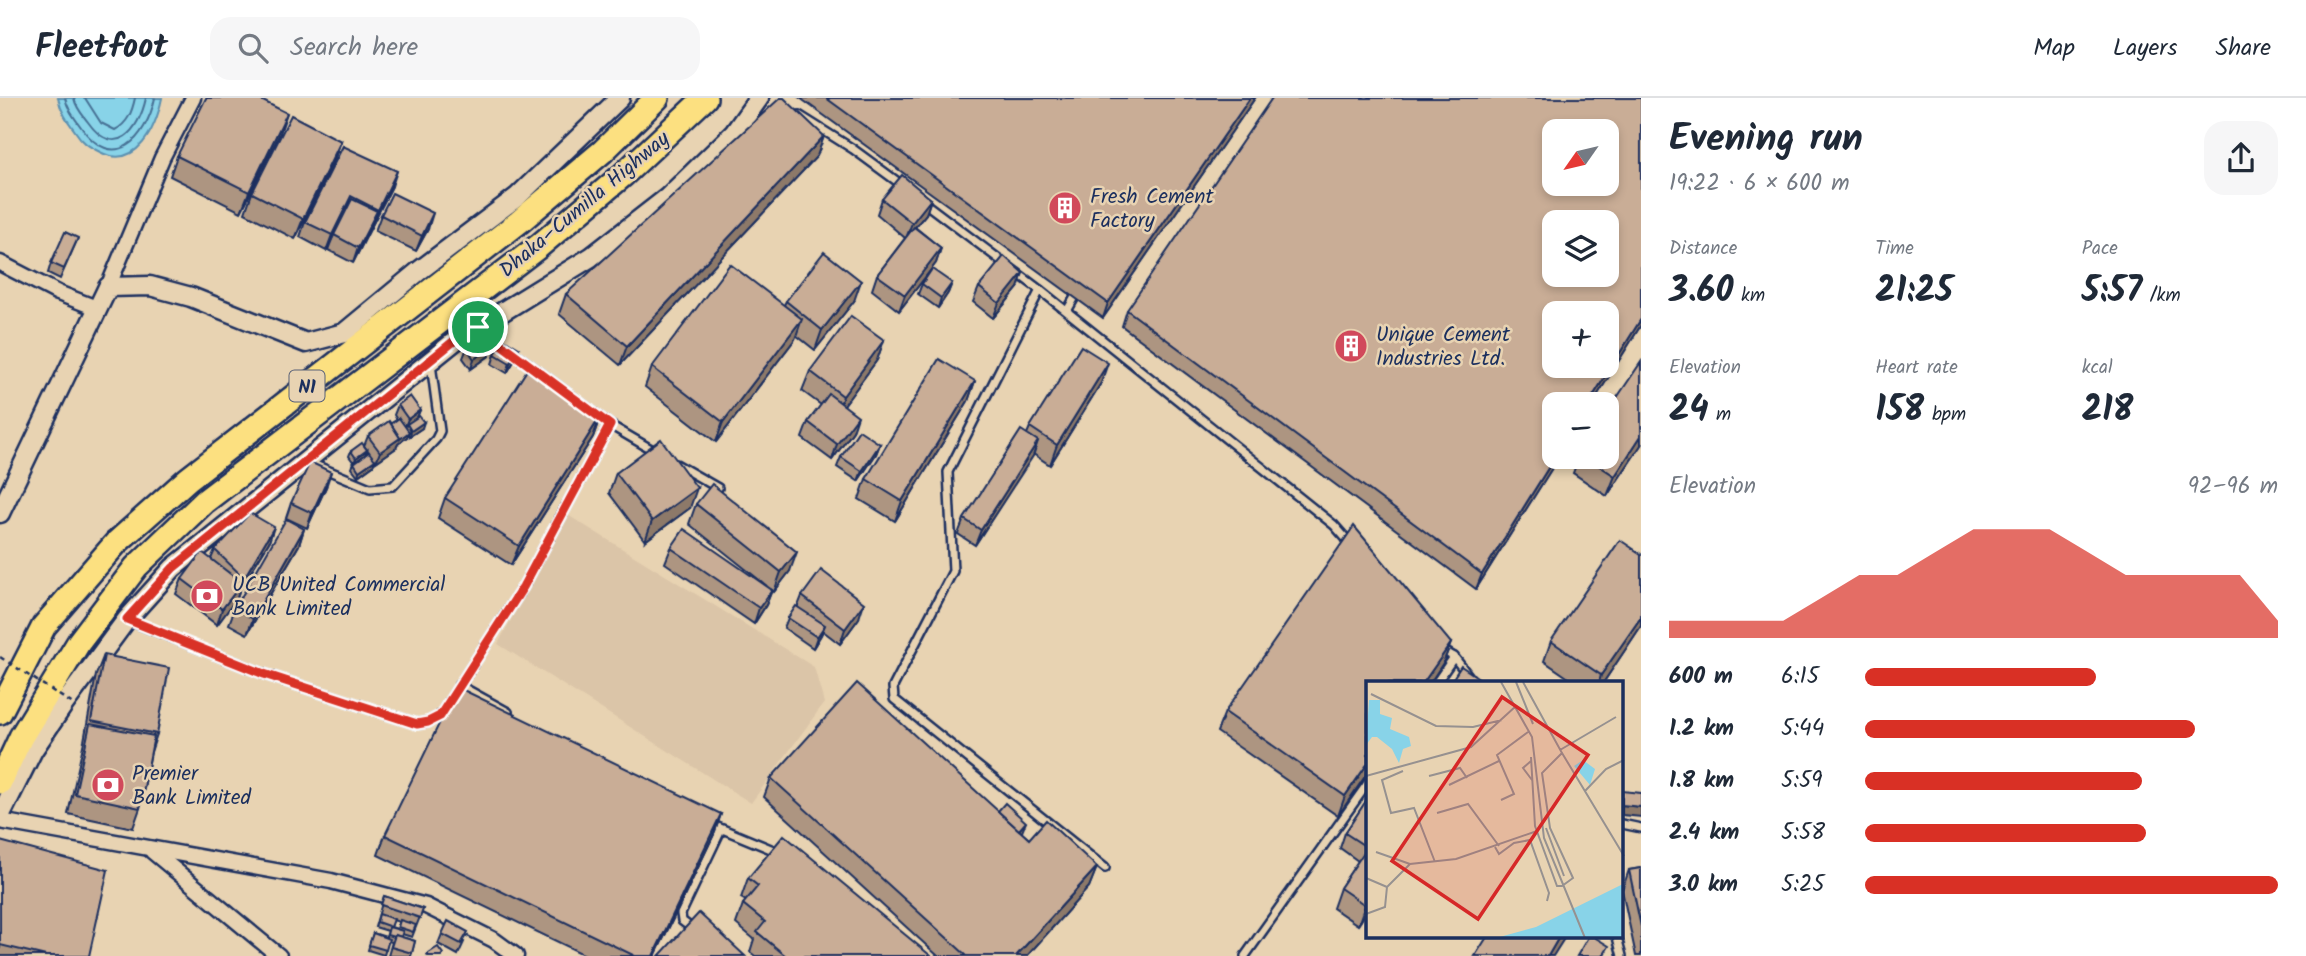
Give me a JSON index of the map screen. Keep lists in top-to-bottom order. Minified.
{"streets":{"highway":["Dhaka–Cumilla Highway","N1"]},"places":{"building":["Fresh Cement Factory","Unique Cement Industries Ltd."],"bank":["UCB United Commercial Bank Limited","Premier Bank Limited"]},"north":"bottom left","page":{"header":"Fleetfoot","search":"Search here","nav":["Map","Layers","Share"],"heading":["Evening run","19:22 · 6 × 600 m"],"map_buttons":["+","−"],"stats":[["Distance","3.60 km"],["Time","21:25"],["Pace","5:57 /km"],["Elevation","24 m"],["Heart rate","158 bpm"],["kcal","218"]],"chart":["Elevation","92–96 m"],"list":[{"name":"600 m","note":"6:15"},{"name":"1.2 km","note":"5:44"},{"name":"1.8 km","note":"5:59"},{"name":"2.4 km","note":"5:58"},{"name":"3.0 km","note":"5:25"}]}}
